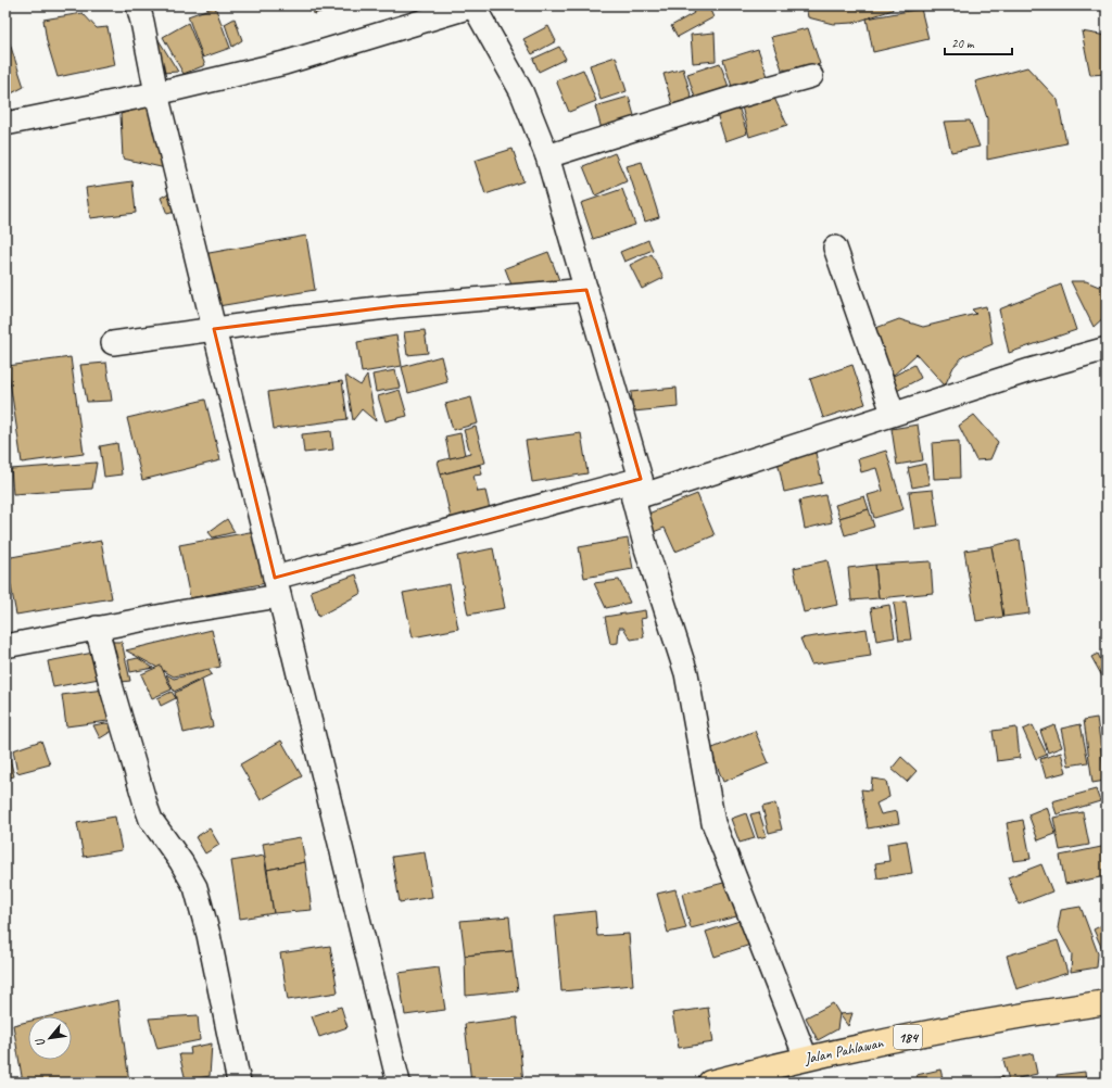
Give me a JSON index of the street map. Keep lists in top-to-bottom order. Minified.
{"streets":{"main road":["184","Jalan Pahlawan"]},"scale_bar":"20 m","north":"bottom left"}
